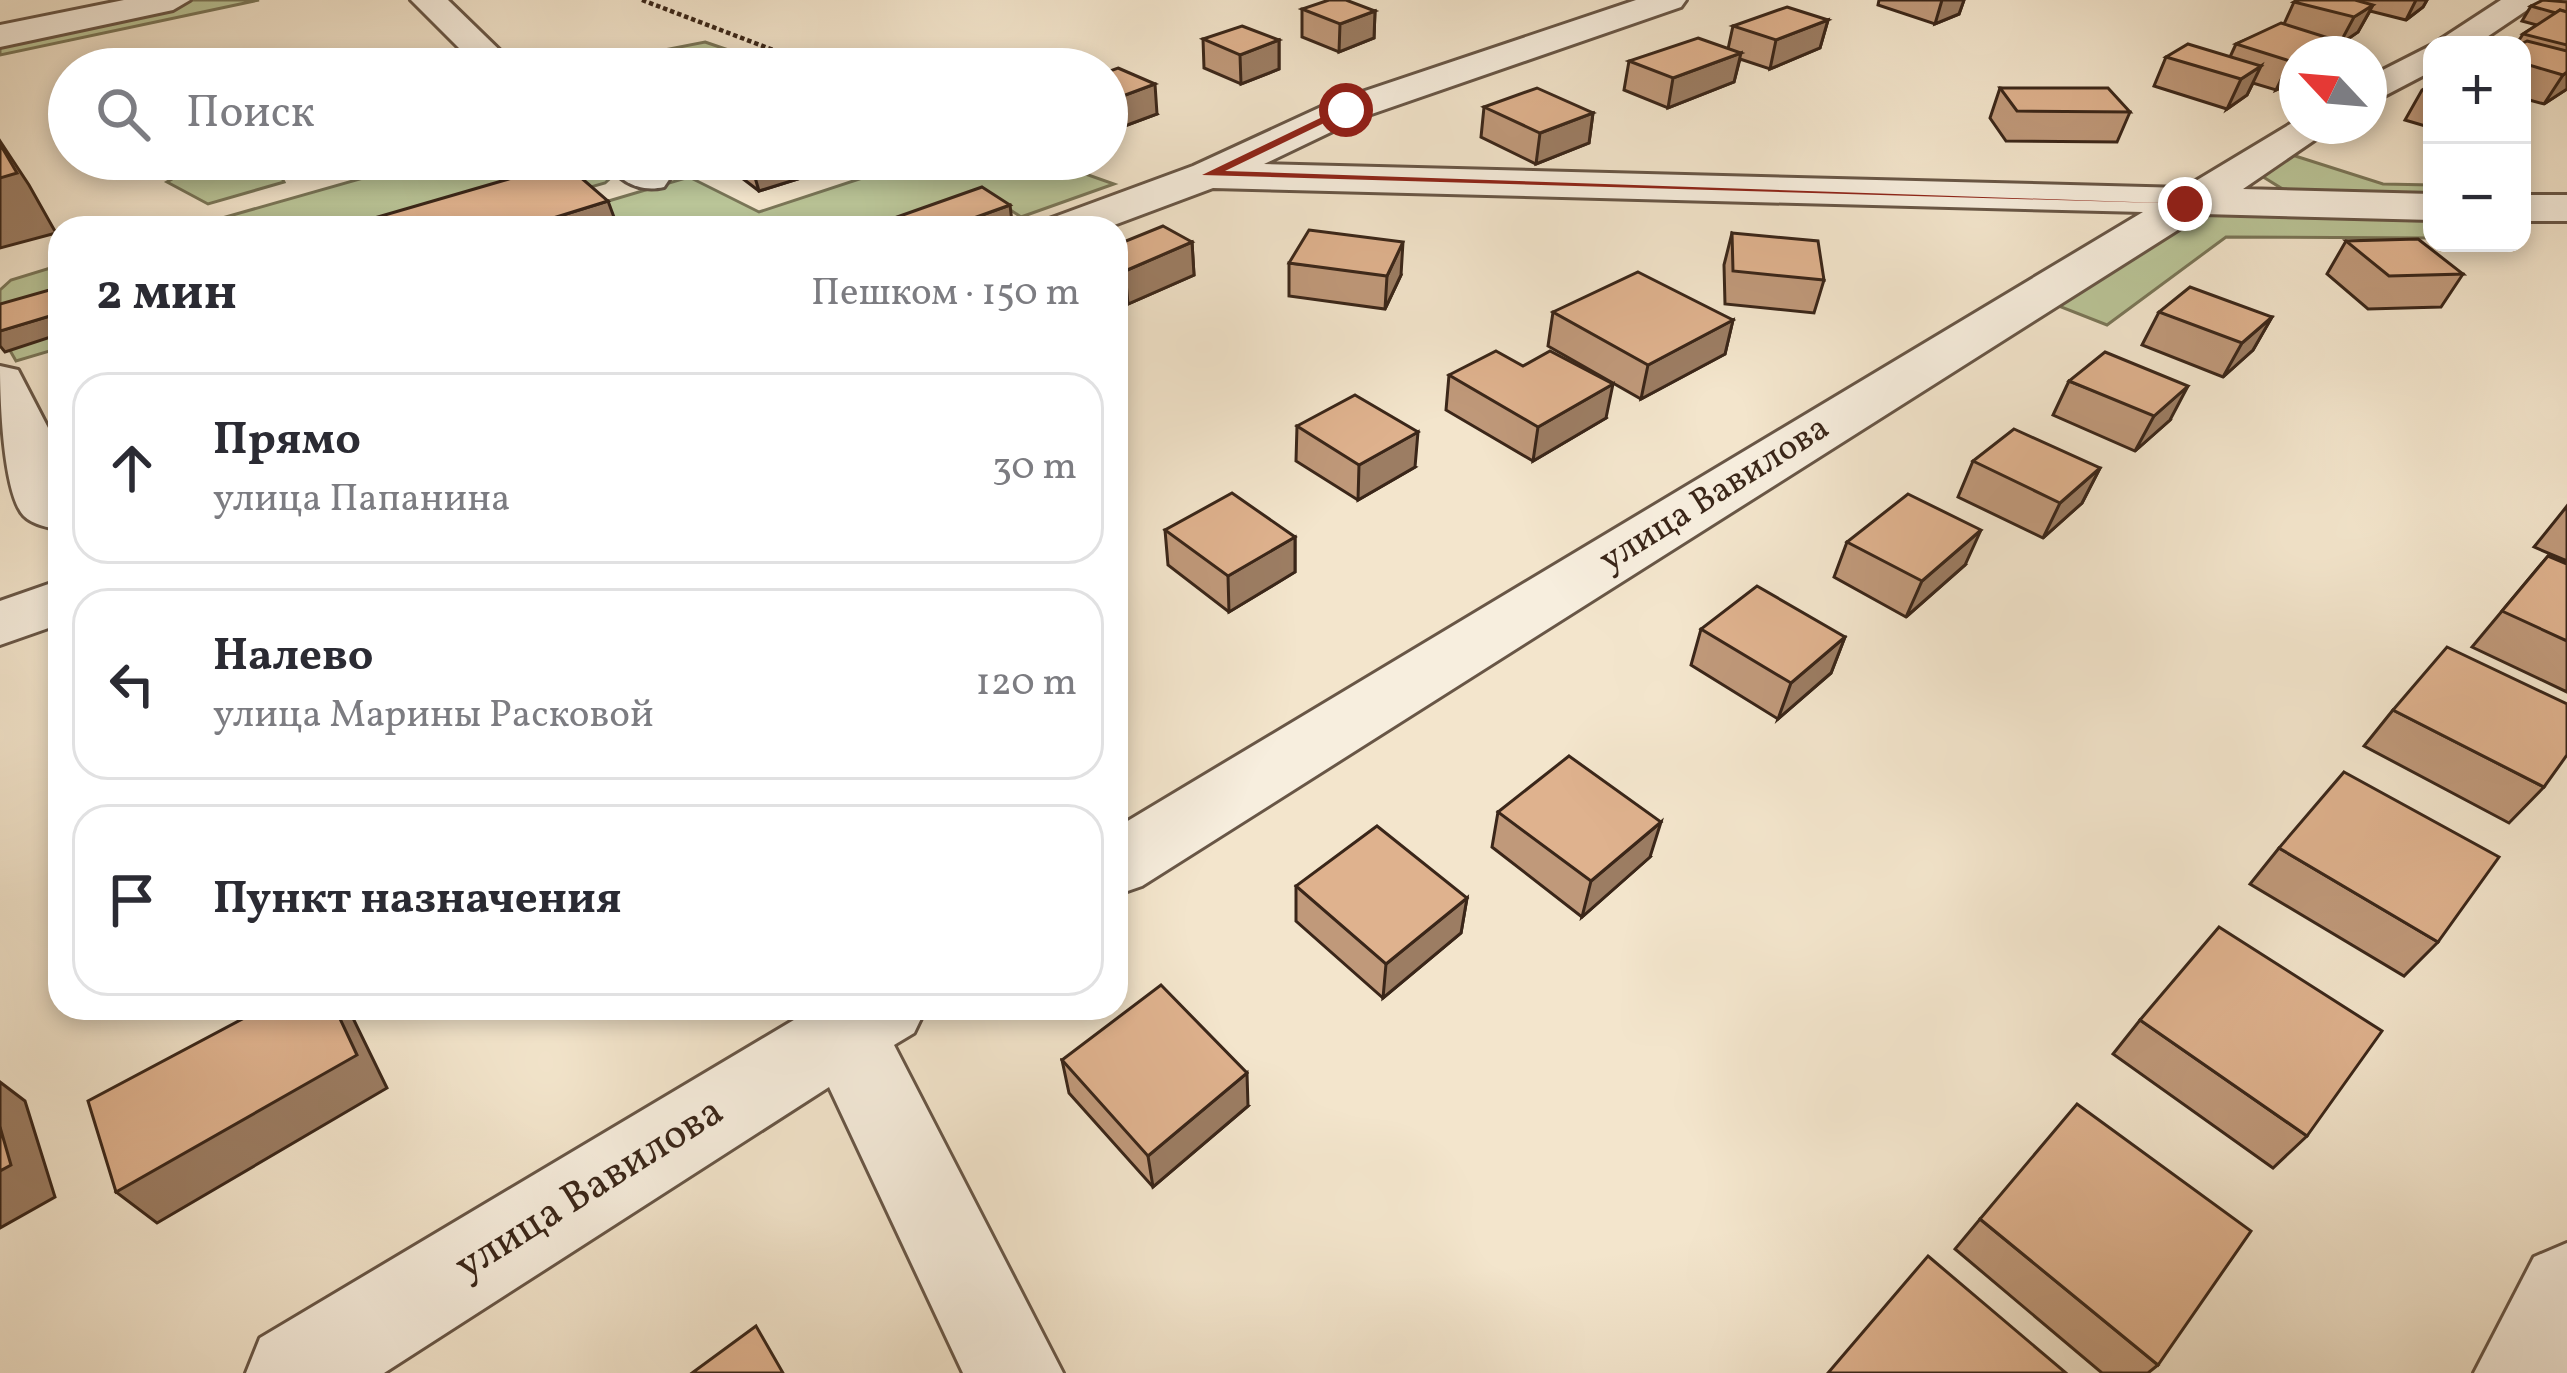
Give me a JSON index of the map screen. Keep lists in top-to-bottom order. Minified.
{"streets":{"street":["улица Вавилова"]},"north":"top left","page":{"map_buttons":["+","−"],"search":"Поиск","heading":["2 мин","Пешком · 150 m"],"list":[["Прямо","улица Папанина","30 m"],["Налево","улица Марины Расковой","120 m"],"Пункт назначения"]}}
